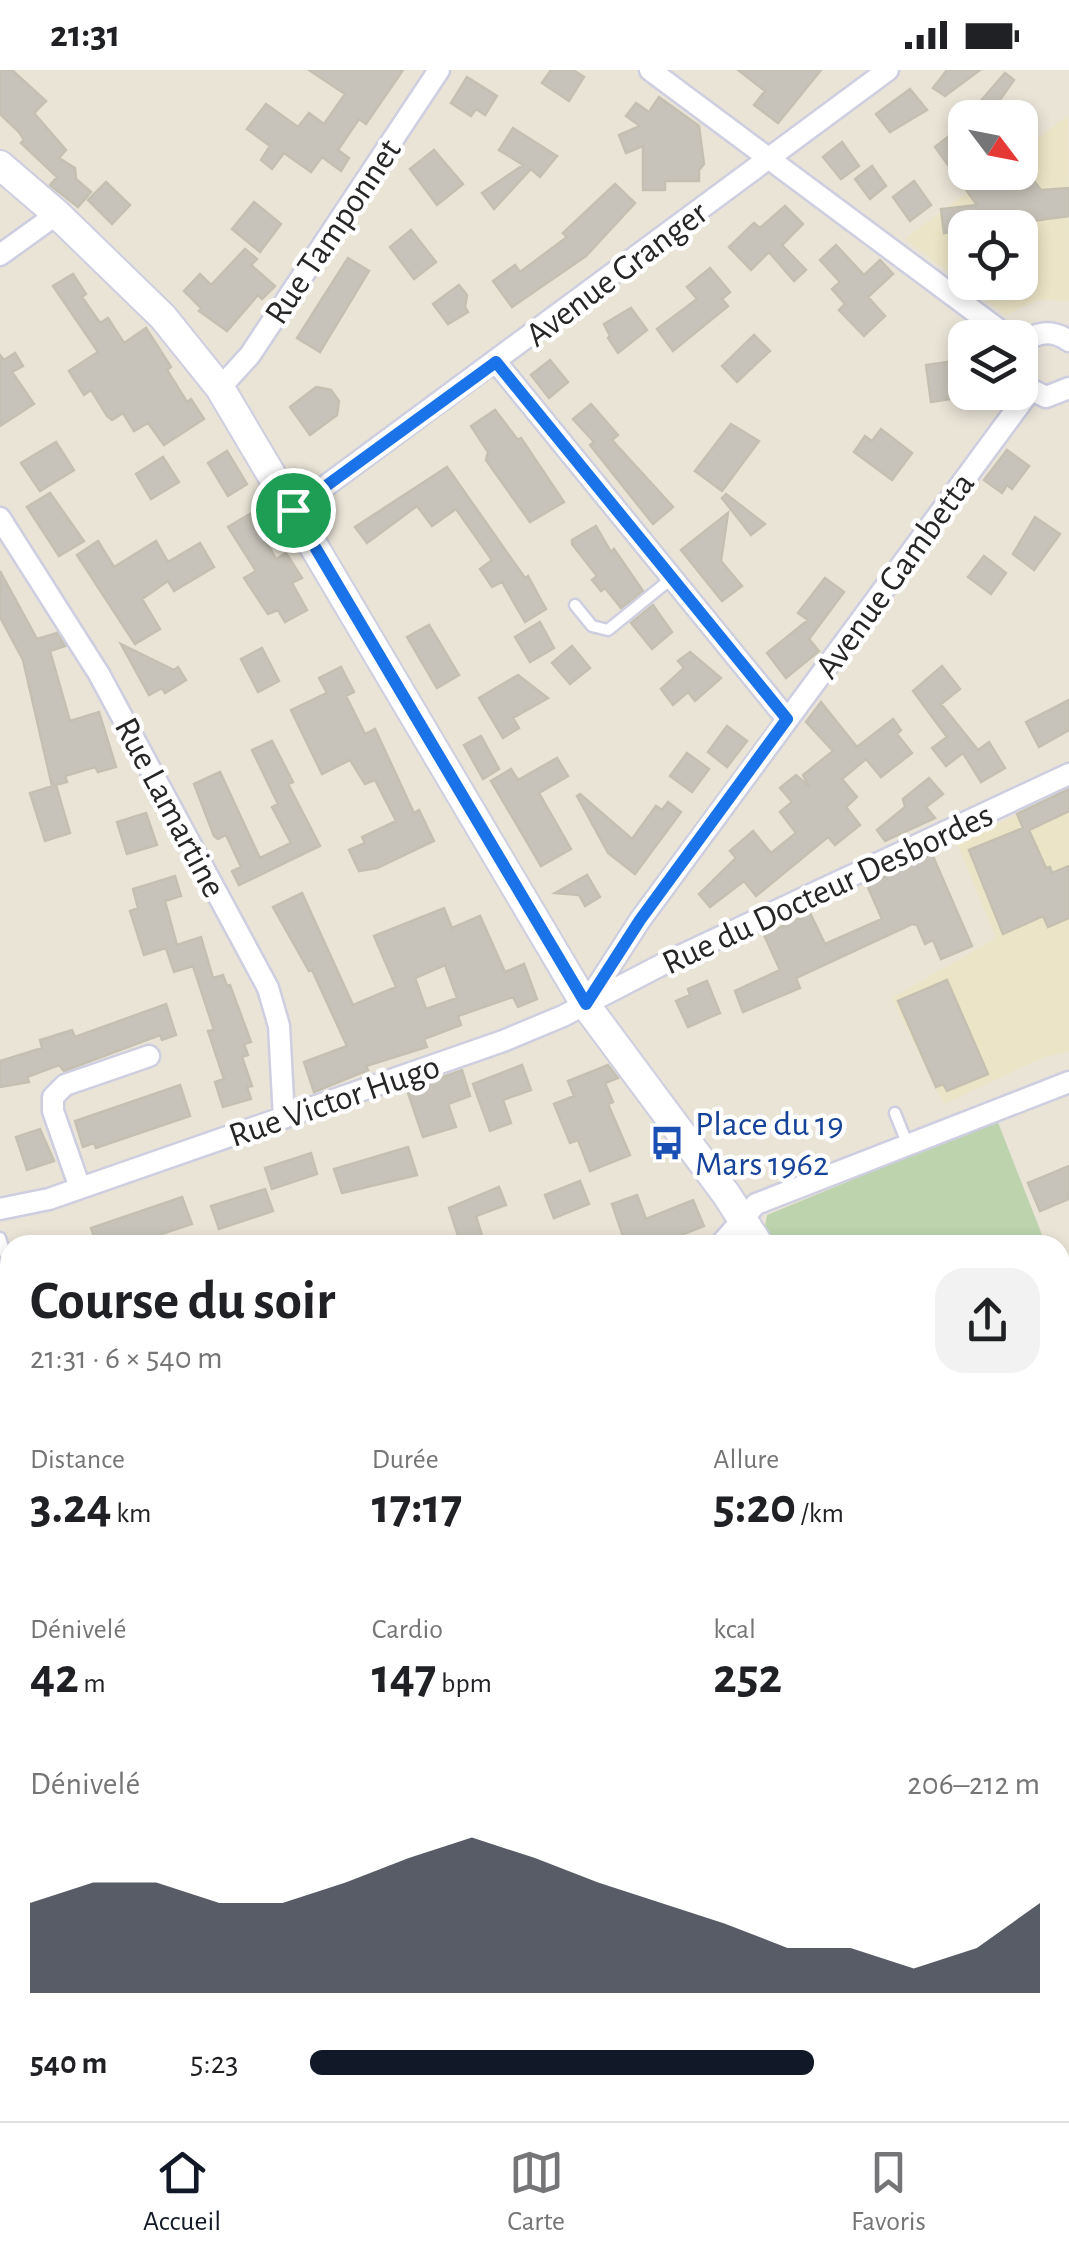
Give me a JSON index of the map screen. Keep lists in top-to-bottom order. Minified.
{"streets":{"street":["Rue Tamponnet","Avenue Granger","Avenue Gambetta","Rue Lamartine","Rue du Docteur Desbordes","Rue Victor Hugo"]},"crossings":[["Avenue Gambetta","Rue du Docteur Desbordes"],["Avenue Gambetta","Rue Victor Hugo"],["Rue Lamartine","Rue Victor Hugo"],["Rue du Docteur Desbordes","Rue Victor Hugo"]],"places":{"bus stop":["Place du 19 Mars 1962"]},"north":"bottom right","page":{"status":"21:31","heading":["Course du soir","21:31 · 6 × 540 m"],"stats":[["Distance","3.24 km"],["Durée","17:17"],["Allure","5:20 /km"],["Dénivelé","42 m"],["Cardio","147 bpm"],["kcal","252"]],"chart":["Dénivelé","206–212 m"],"list":[{"name":"540 m","note":"5:23"}],"tabs":["Accueil","Carte","Favoris"]}}
